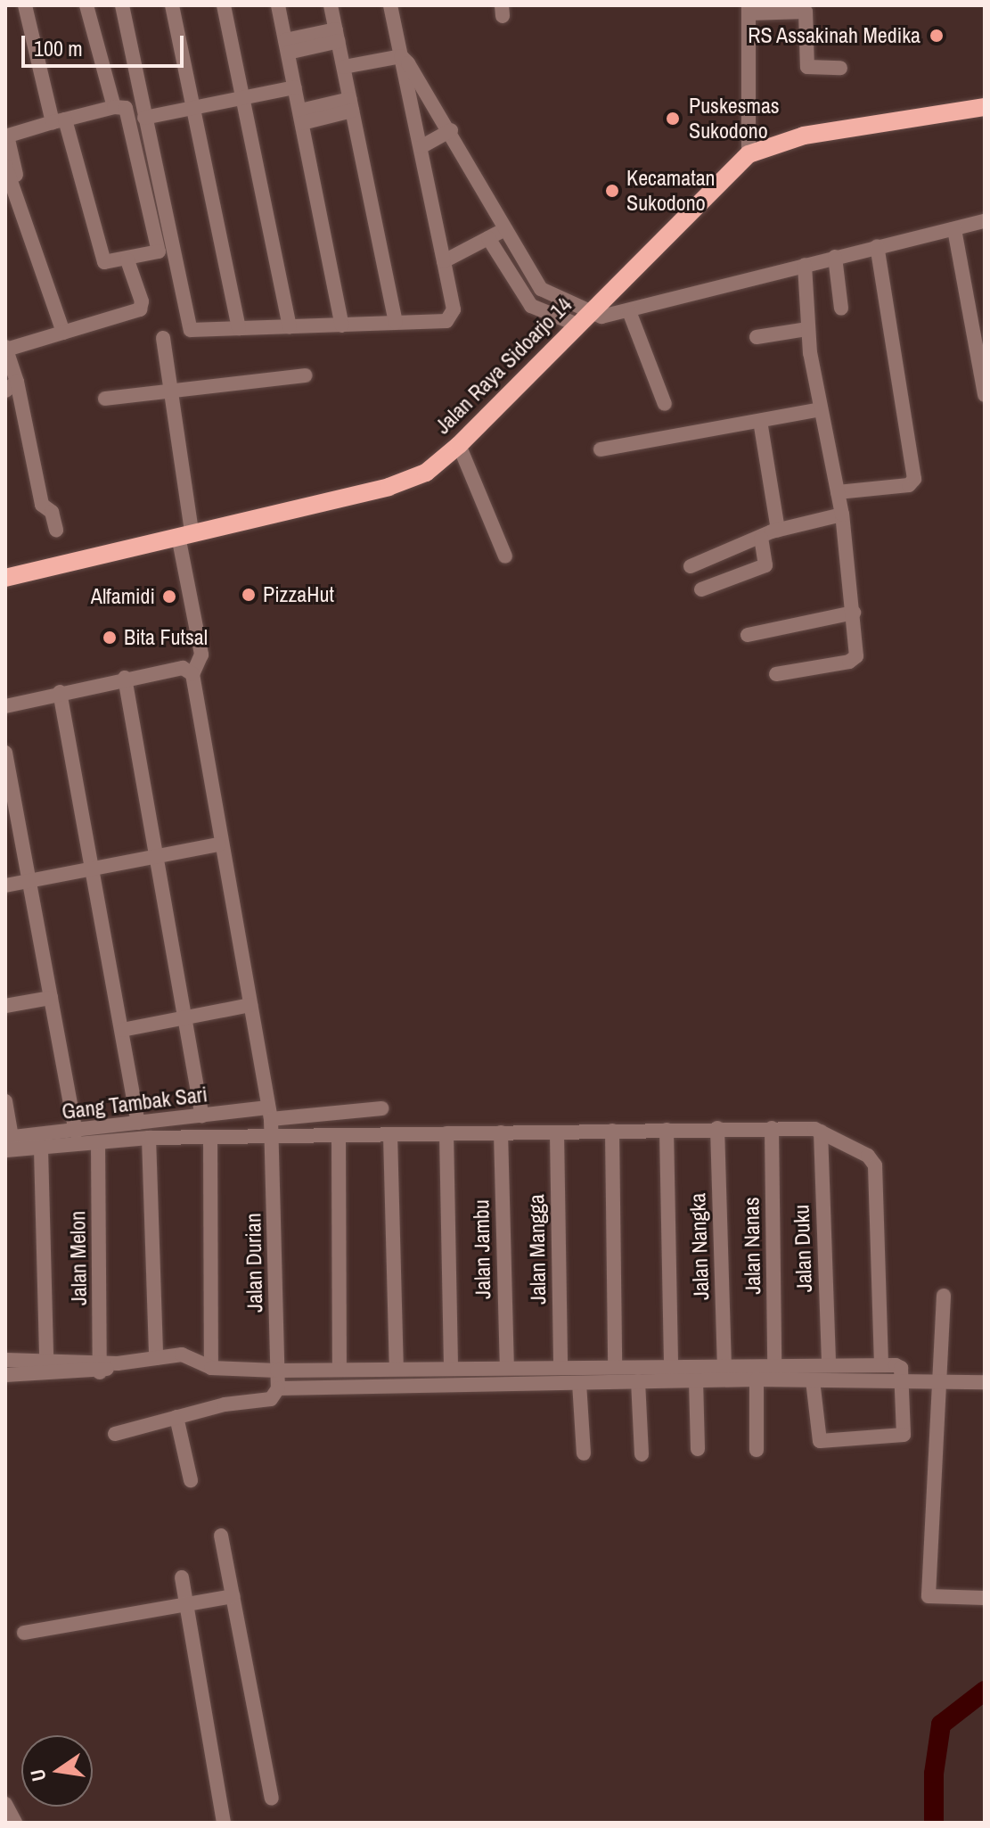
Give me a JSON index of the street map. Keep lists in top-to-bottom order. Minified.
{"streets":{"main road":["Jalan Raya Sidoarjo 14"],"street":["Gang Tambak Sari","Jalan Nanas","Jalan Nangka","Jalan Duku","Jalan Jambu","Jalan Mangga","Jalan Melon","Jalan Durian"]},"crossings":[["Jalan Raya Sidoarjo 14","Jalan Durian"],["Gang Tambak Sari","Jalan Durian"]],"places":["RS Assakinah Medika","Puskesmas Sukodono","Kecamatan Sukodono","PizzaHut","Alfamidi","Bita Futsal"],"scale_bar":"100 m","north":"left"}
